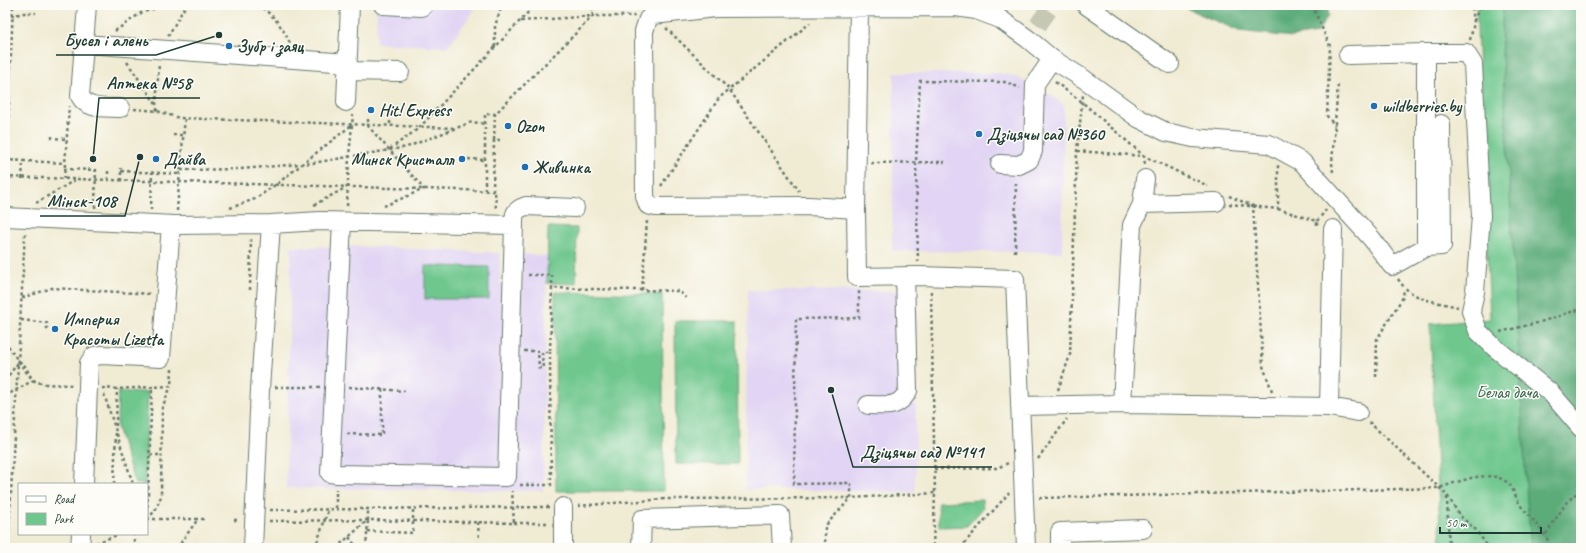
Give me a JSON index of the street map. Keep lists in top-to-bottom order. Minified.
{"parks":["Белая дача"],"places":["Бусел і алень","Зубр і заяц","wildberries.by","Hit! Express","Ozon","Дзіцячы сад №360","Мінск-108","Аптека №58","Дайва","Минск Кристалл","Живинка","Империя Красоты Lizetta","Дзіцячы сад №141"],"legend":["Road","Park"],"scale_bar":"50 m"}
